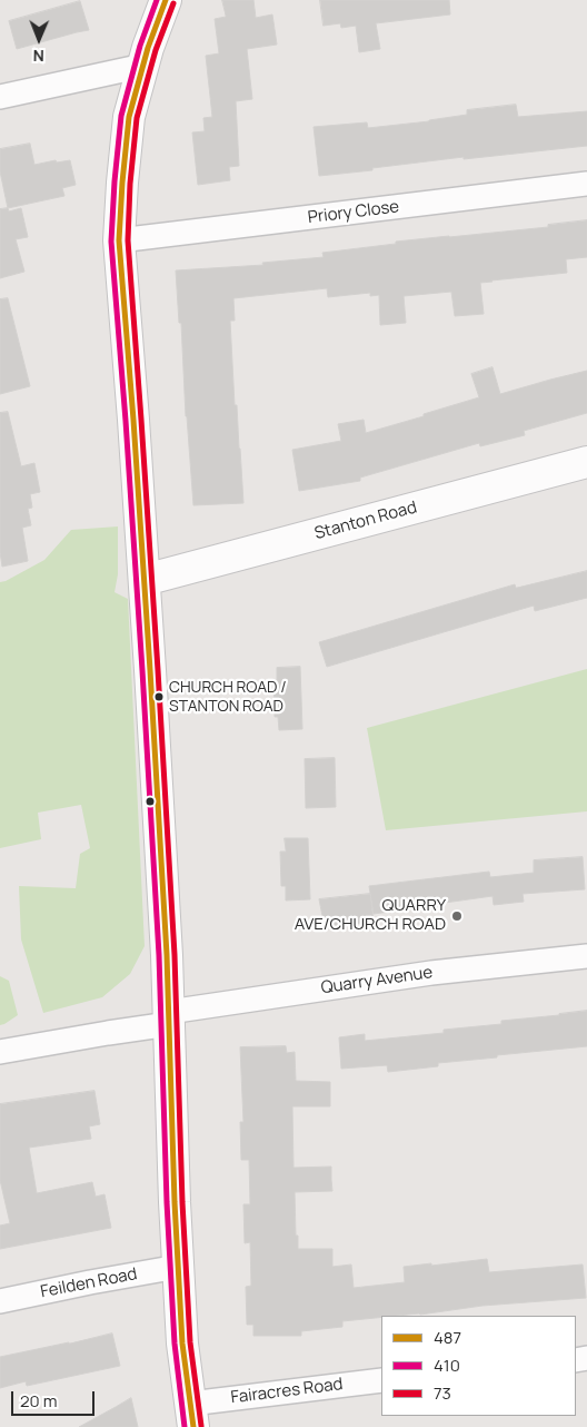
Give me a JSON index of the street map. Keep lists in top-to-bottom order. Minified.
{"streets":{"main road":["Stanton Road"],"street":["Priory Close","Quarry Avenue","Feilden Road","Fairacres Road"]},"places":["CHURCH ROAD / STANTON ROAD","QUARRY AVE/CHURCH ROAD"],"lines":["transit line 487","transit line 410","transit line 73"],"legend":["487","410","73"],"scale_bar":"20 m","north":"bottom"}
